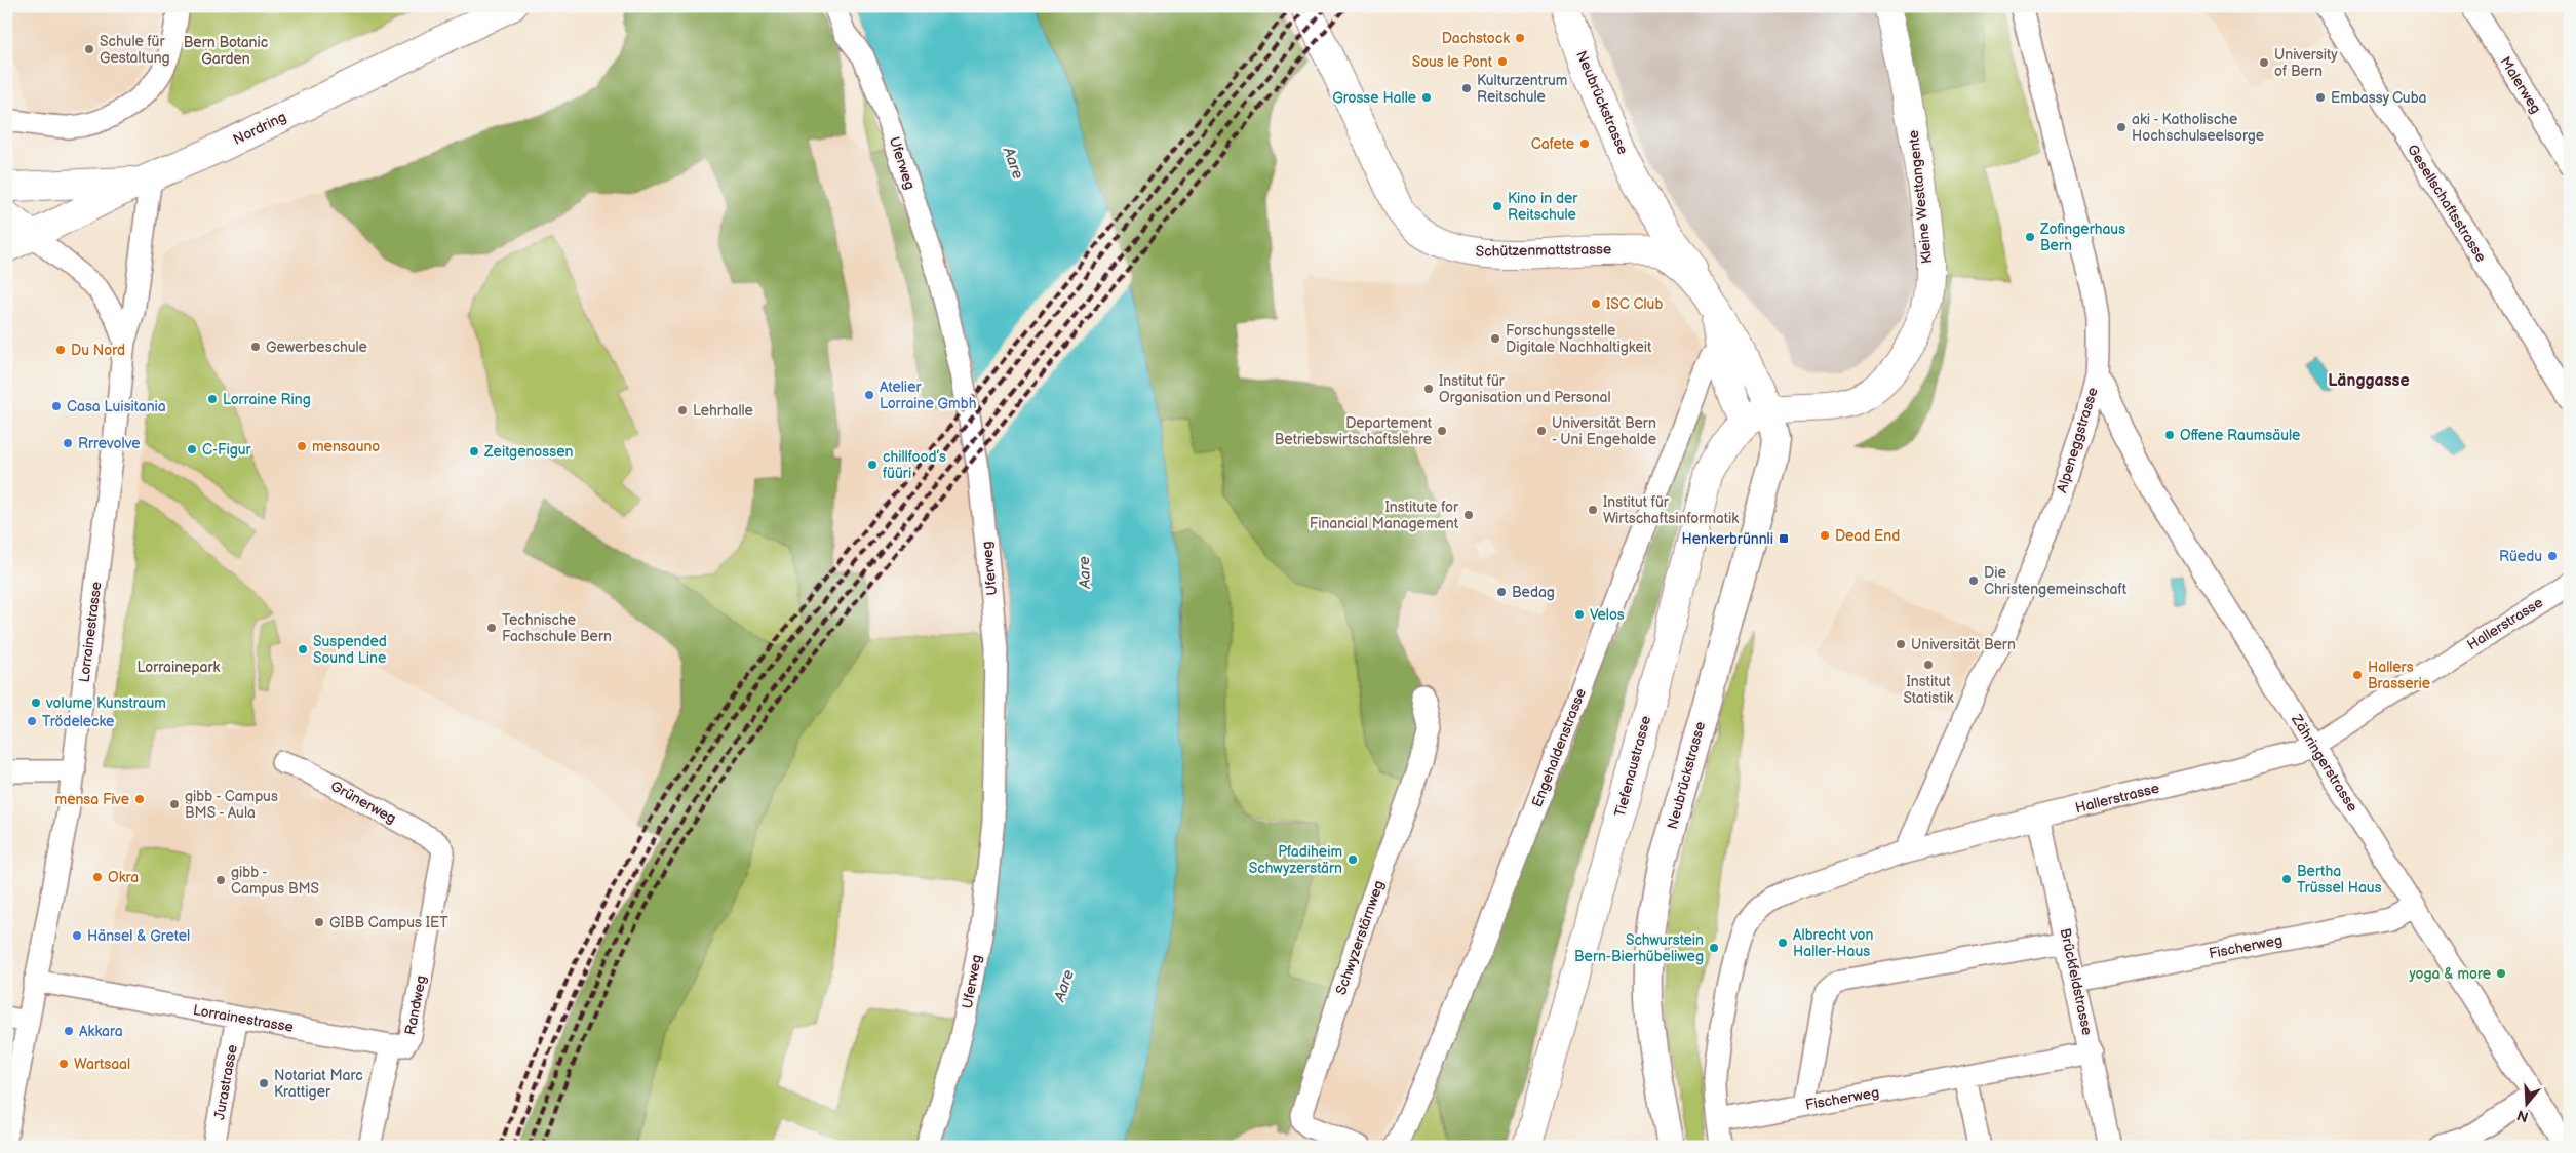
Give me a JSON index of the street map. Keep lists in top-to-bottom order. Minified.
{"streets":{"main road":["Neubrückstrasse","Nordring","Kleine Westtangente","Schützenmattstrasse","Tiefenaustrasse"],"street":["Malerweg","Uferweg","Gesellschaftsstrasse","Alpeneggstrasse","Hallerstrasse","Lorrainestrasse","Engehaldenstrasse","Zähringerstrasse","Grünerweg","Schwyzerstärnweg","Fischerweg","Brückfeldstrasse","Randweg","Jurastrasse"]},"crossings":[["Neubrückstrasse","Kleine Westtangente"],["Neubrückstrasse","Schützenmattstrasse"],["Nordring","Lorrainestrasse"],["Kleine Westtangente","Schützenmattstrasse"],["Schützenmattstrasse","Engehaldenstrasse"],["Schützenmattstrasse","Tiefenaustrasse"],["Alpeneggstrasse","Hallerstrasse"],["Alpeneggstrasse","Zähringerstrasse"],["Hallerstrasse","Zähringerstrasse"],["Hallerstrasse","Fischerweg"],["Hallerstrasse","Brückfeldstrasse"],["Lorrainestrasse","Randweg"],["Lorrainestrasse","Jurastrasse"],["Zähringerstrasse","Fischerweg"],["Grünerweg","Randweg"],["Fischerweg","Brückfeldstrasse"]],"districts":["Länggasse"],"water":["Aare"],"parks":["Bern Botanic Garden","Lorrainepark"],"places":{"other":["Dachstock","Schule für Gestaltung","Sous le Pont","University of Bern","Kulturzentrum Reitschule","Grosse Halle","Embassy Cuba","aki - Katholische Hochschulseelsorge","Cafete","Kino in der Reitschule","Zofingerhaus Bern","ISC Club","Forschungsstelle Digitale Nachhaltigkeit","Gewerbeschule","Du Nord","Institut für Organisation und Personal","Atelier Lorraine Gmbh","Lorraine Ring","Casa Luisitania","Lehrhalle","Departement Betriebswirtschaftslehre","Universität Bern - Uni Engehalde","Offene Raumsäule","Rrrevolve","mensauno","C-Figur","Zeitgenossen","chillfood’s füüri","Institut für Wirtschaftsinformatik","Institute for Financial Management","Dead End","Rüedu","Die Christengemeinschaft","Bedag","Velos","Technische Fachschule Bern","Universität Bern","Suspended Sound Line","Institut Statistik","Hallers Brasserie","volume Kunstraum","Trödelecke","mensa Five","gibb - Campus BMS - Aula","Pfadiheim Schwyzerstärn","Okra","Bertha Trüssel Haus","gibb - Campus BMS","GIBB Campus IET","Hänsel & Gretel","Albrecht von Haller-Haus","Schwurstein Bern-Bierhübeliweg","yoga & more","Akkara","Wartsaal","Notariat Marc Krattiger"],"transit":["Henkerbrünnli"]},"north":"bottom"}
